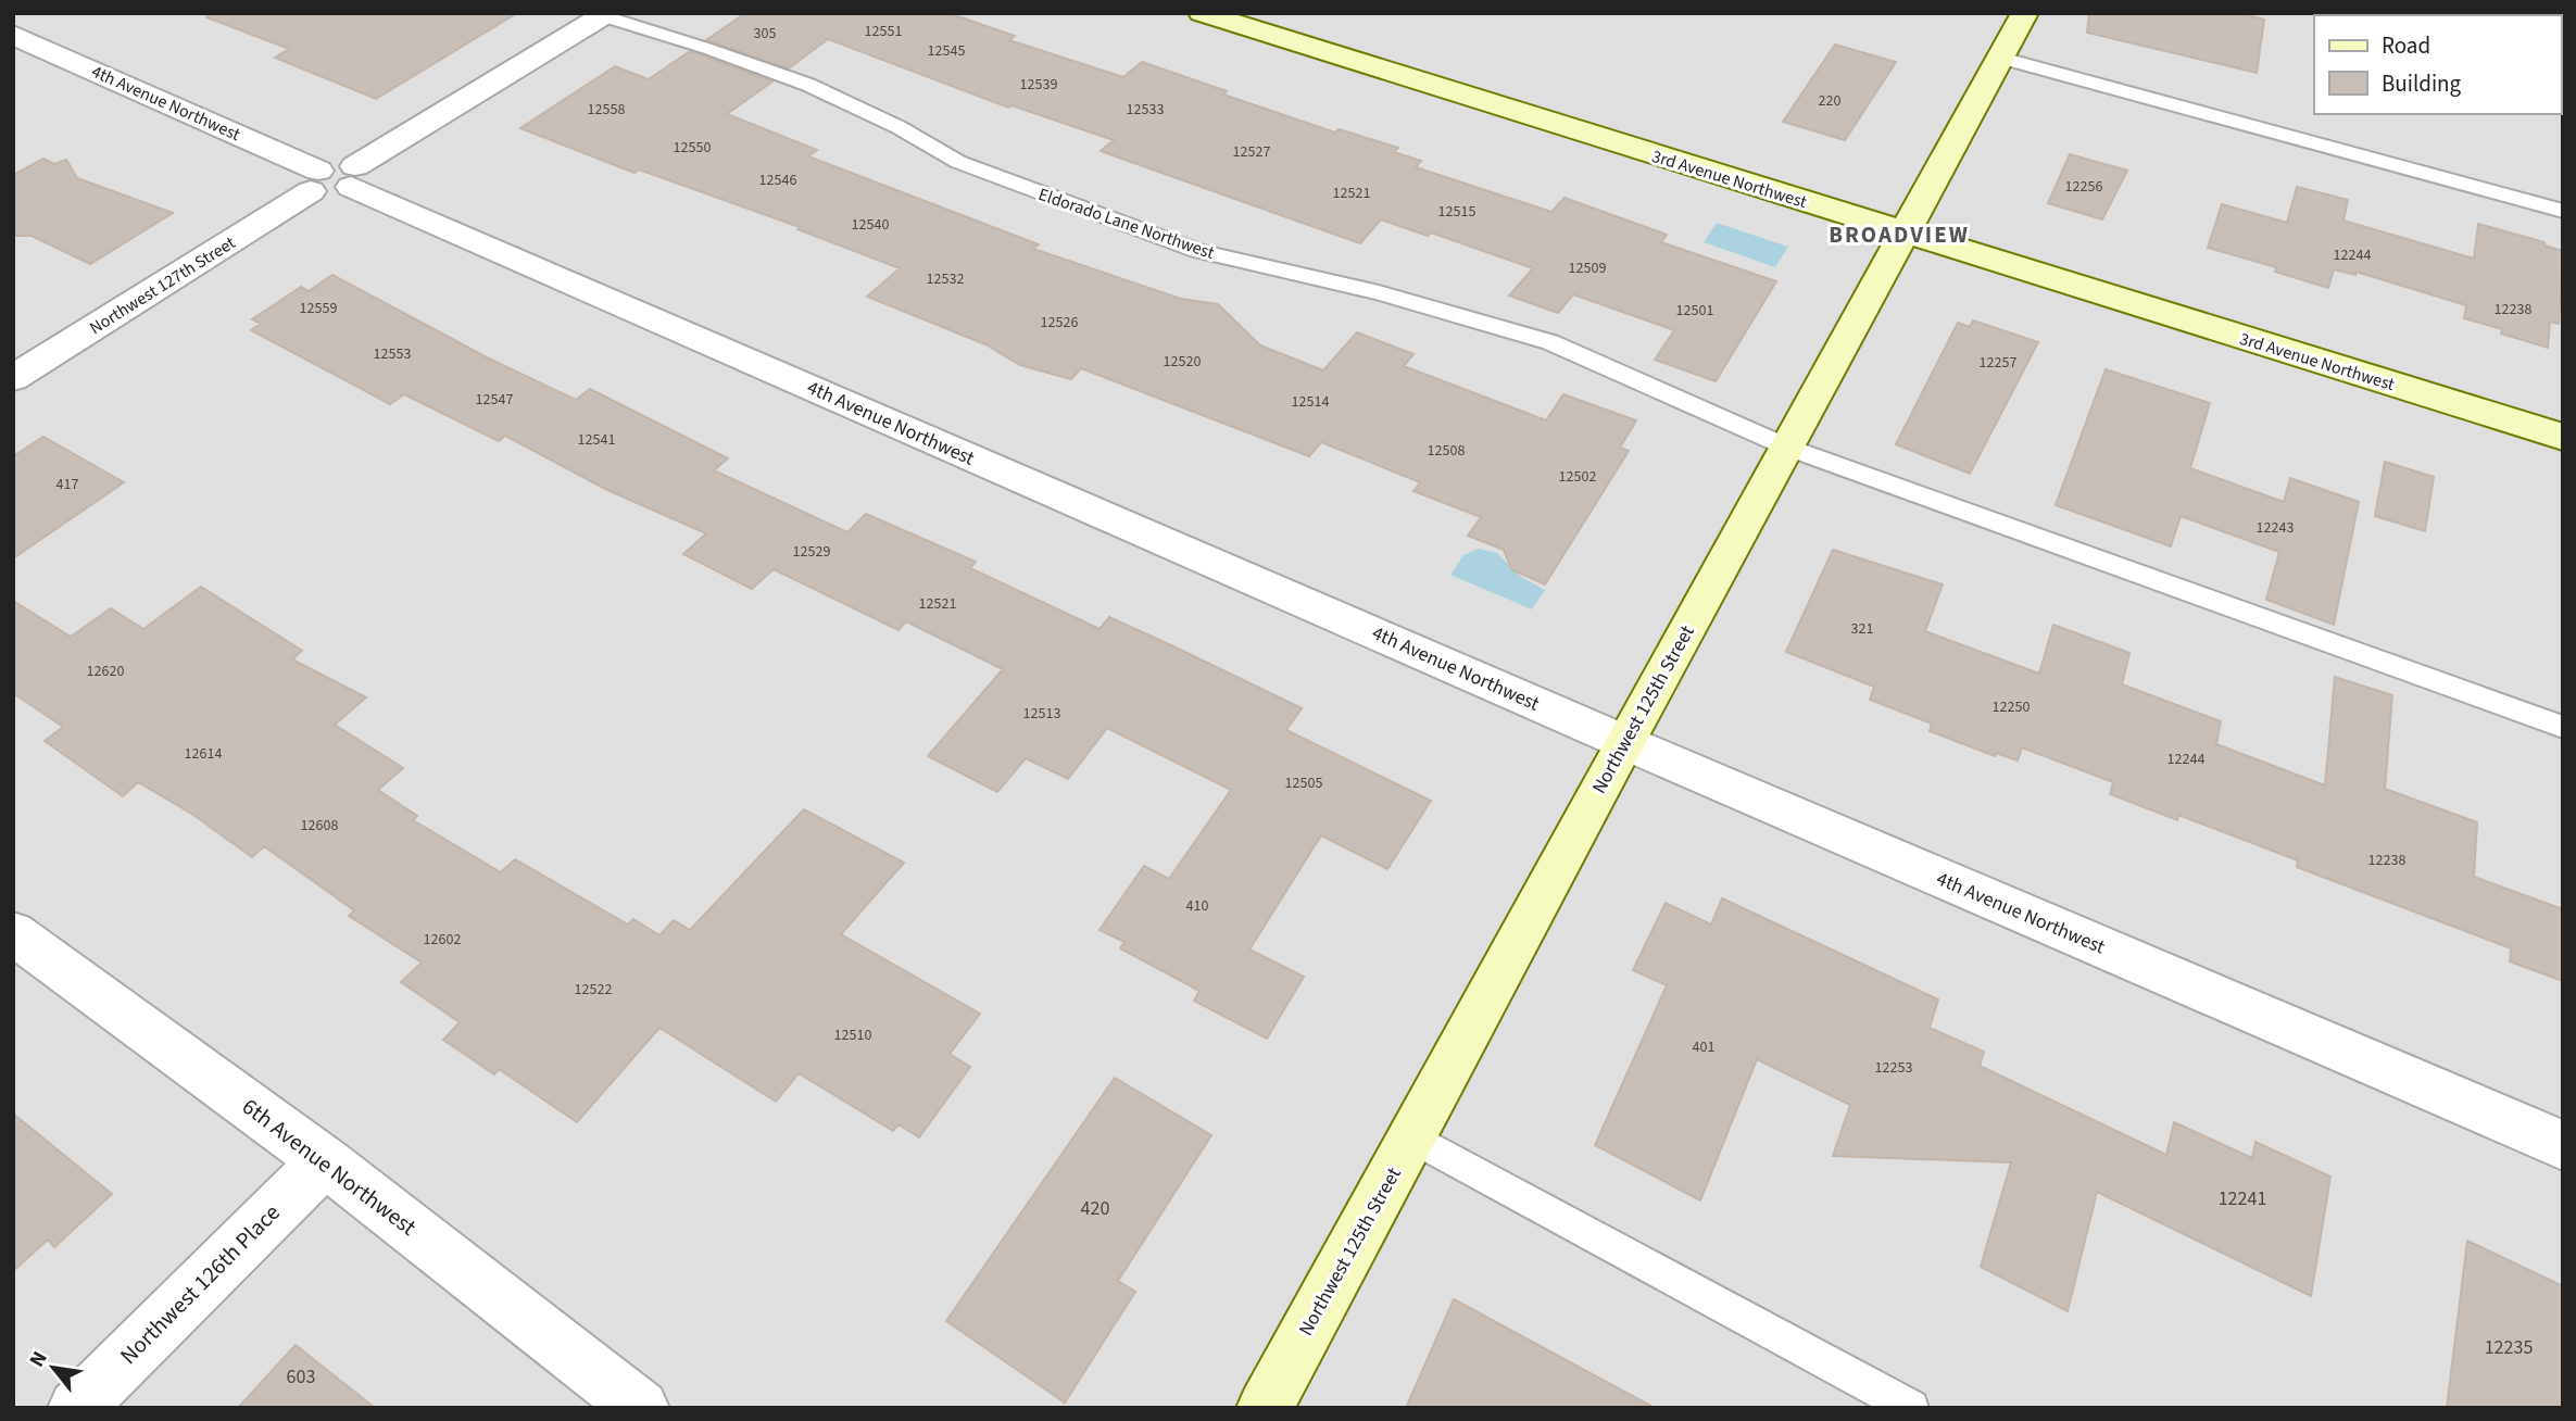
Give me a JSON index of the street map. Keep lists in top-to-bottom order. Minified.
{"streets":{"street":["4th Avenue Northwest","3rd Avenue Northwest","Northwest 127th Street","Northwest 125th Street","6th Avenue Northwest","Northwest 126th Place"],"lane":["Eldorado Lane Northwest"]},"crossings":[["4th Avenue Northwest","Northwest 127th Street"],["4th Avenue Northwest","Northwest 125th Street"],["3rd Avenue Northwest","Northwest 125th Street"],["Eldorado Lane Northwest","Northwest 127th Street"],["Eldorado Lane Northwest","Northwest 125th Street"],["6th Avenue Northwest","Northwest 126th Place"]],"districts":["BROADVIEW"],"house_numbers":["12551","305","12545","12539","220","12558","12533","12550","12527","12546","12256","12521","12515","12540","12244","12509","12532","12559","12238","12501","12526","12553","12520","12257","12547","12514","12541","12508","12502","417","12243","12529","12521","321","12620","12250","12513","12614","12244","12505","12608","12238","410","12602","12522","12510","401","12253","12241","420","12235","603"],"legend":["Road","Building"],"north":"top left"}
